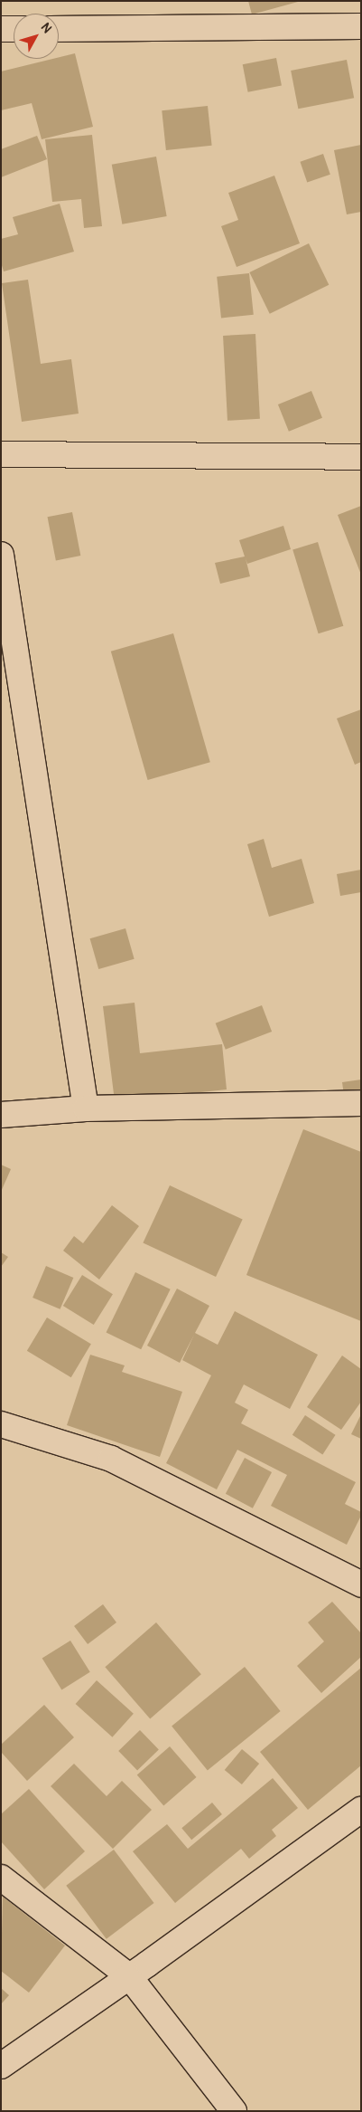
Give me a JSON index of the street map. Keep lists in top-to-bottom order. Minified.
{"north":"top right"}
